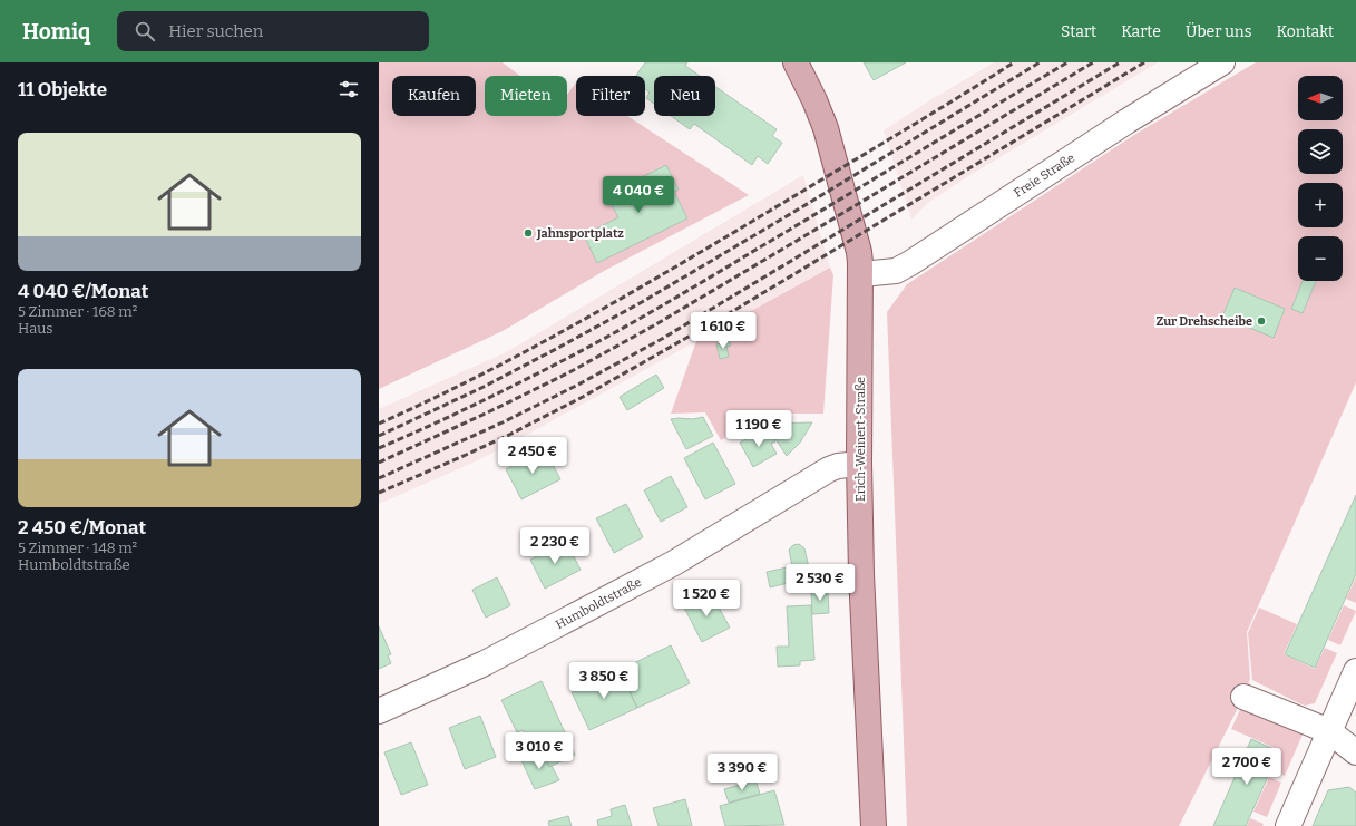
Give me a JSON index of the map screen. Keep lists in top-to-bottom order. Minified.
{"streets":{"main road":["Erich-Weinert-Straße"],"street":["Freie Straße","Humboldtstraße"]},"crossings":[["Freie Straße","Erich-Weinert-Straße"],["Erich-Weinert-Straße","Humboldtstraße"]],"places":["Jahnsportplatz","Zur Drehscheibe"],"north":"left","page":{"header":"Homiq","search":"Hier suchen","nav":["Start","Karte","Über uns","Kontakt"],"heading":"11 Objekte","map_buttons":["+","−"],"chip":["Kaufen","Mieten","Filter","Neu"],"list":[{"name":"4 040 €/Monat","note":"5 Zimmer · 168 m² · Haus"},{"name":"2 450 €/Monat","note":"5 Zimmer · 148 m² · Humboldtstraße"}],"price":["4 040 €","1 610 €","1 190 €","2 450 €","2 230 €","2 530 €","1 520 €","3 850 €","3 010 €","2 700 €","3 390 €"]}}
